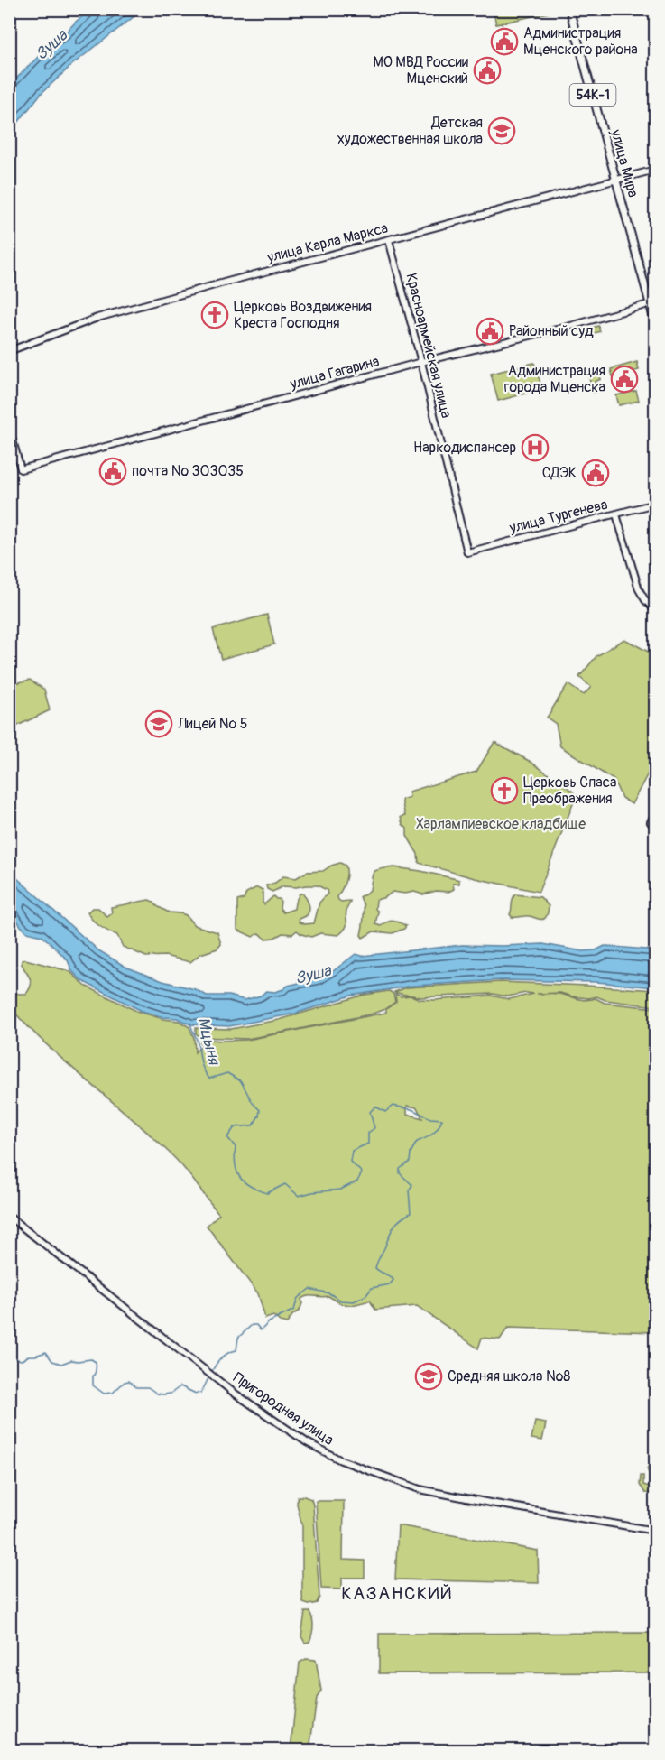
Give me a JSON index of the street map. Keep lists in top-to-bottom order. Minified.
{"streets":{"main road":["54К-1","улица Мира","улица Карла Маркса","Красноармейская улица","улица Гагарина","улица Тургенева","Пригородная улица"]},"crossings":[["улица Мира","улица Карла Маркса"],["улица Мира","улица Гагарина"],["улица Карла Маркса","Красноармейская улица"],["Красноармейская улица","улица Гагарина"],["Красноармейская улица","улица Тургенева"]],"districts":["КАЗАНСКИЙ"],"water":["Зуша","Мцыня"],"parks":["Харлампиевское кладбище"],"places":{"public building":["Администрация Мценского района","МО МВД России Мценский","Районный суд","Администрация города Мценска","почта № 303035","СДЭК"],"school or university":["Детская художественная школа","Лицей № 5","Средняя школа №8"],"church":["Церковь Воздвижения Креста Господня","Церковь Спаса Преображения"],"hospital":["Наркодиспансер"]}}
